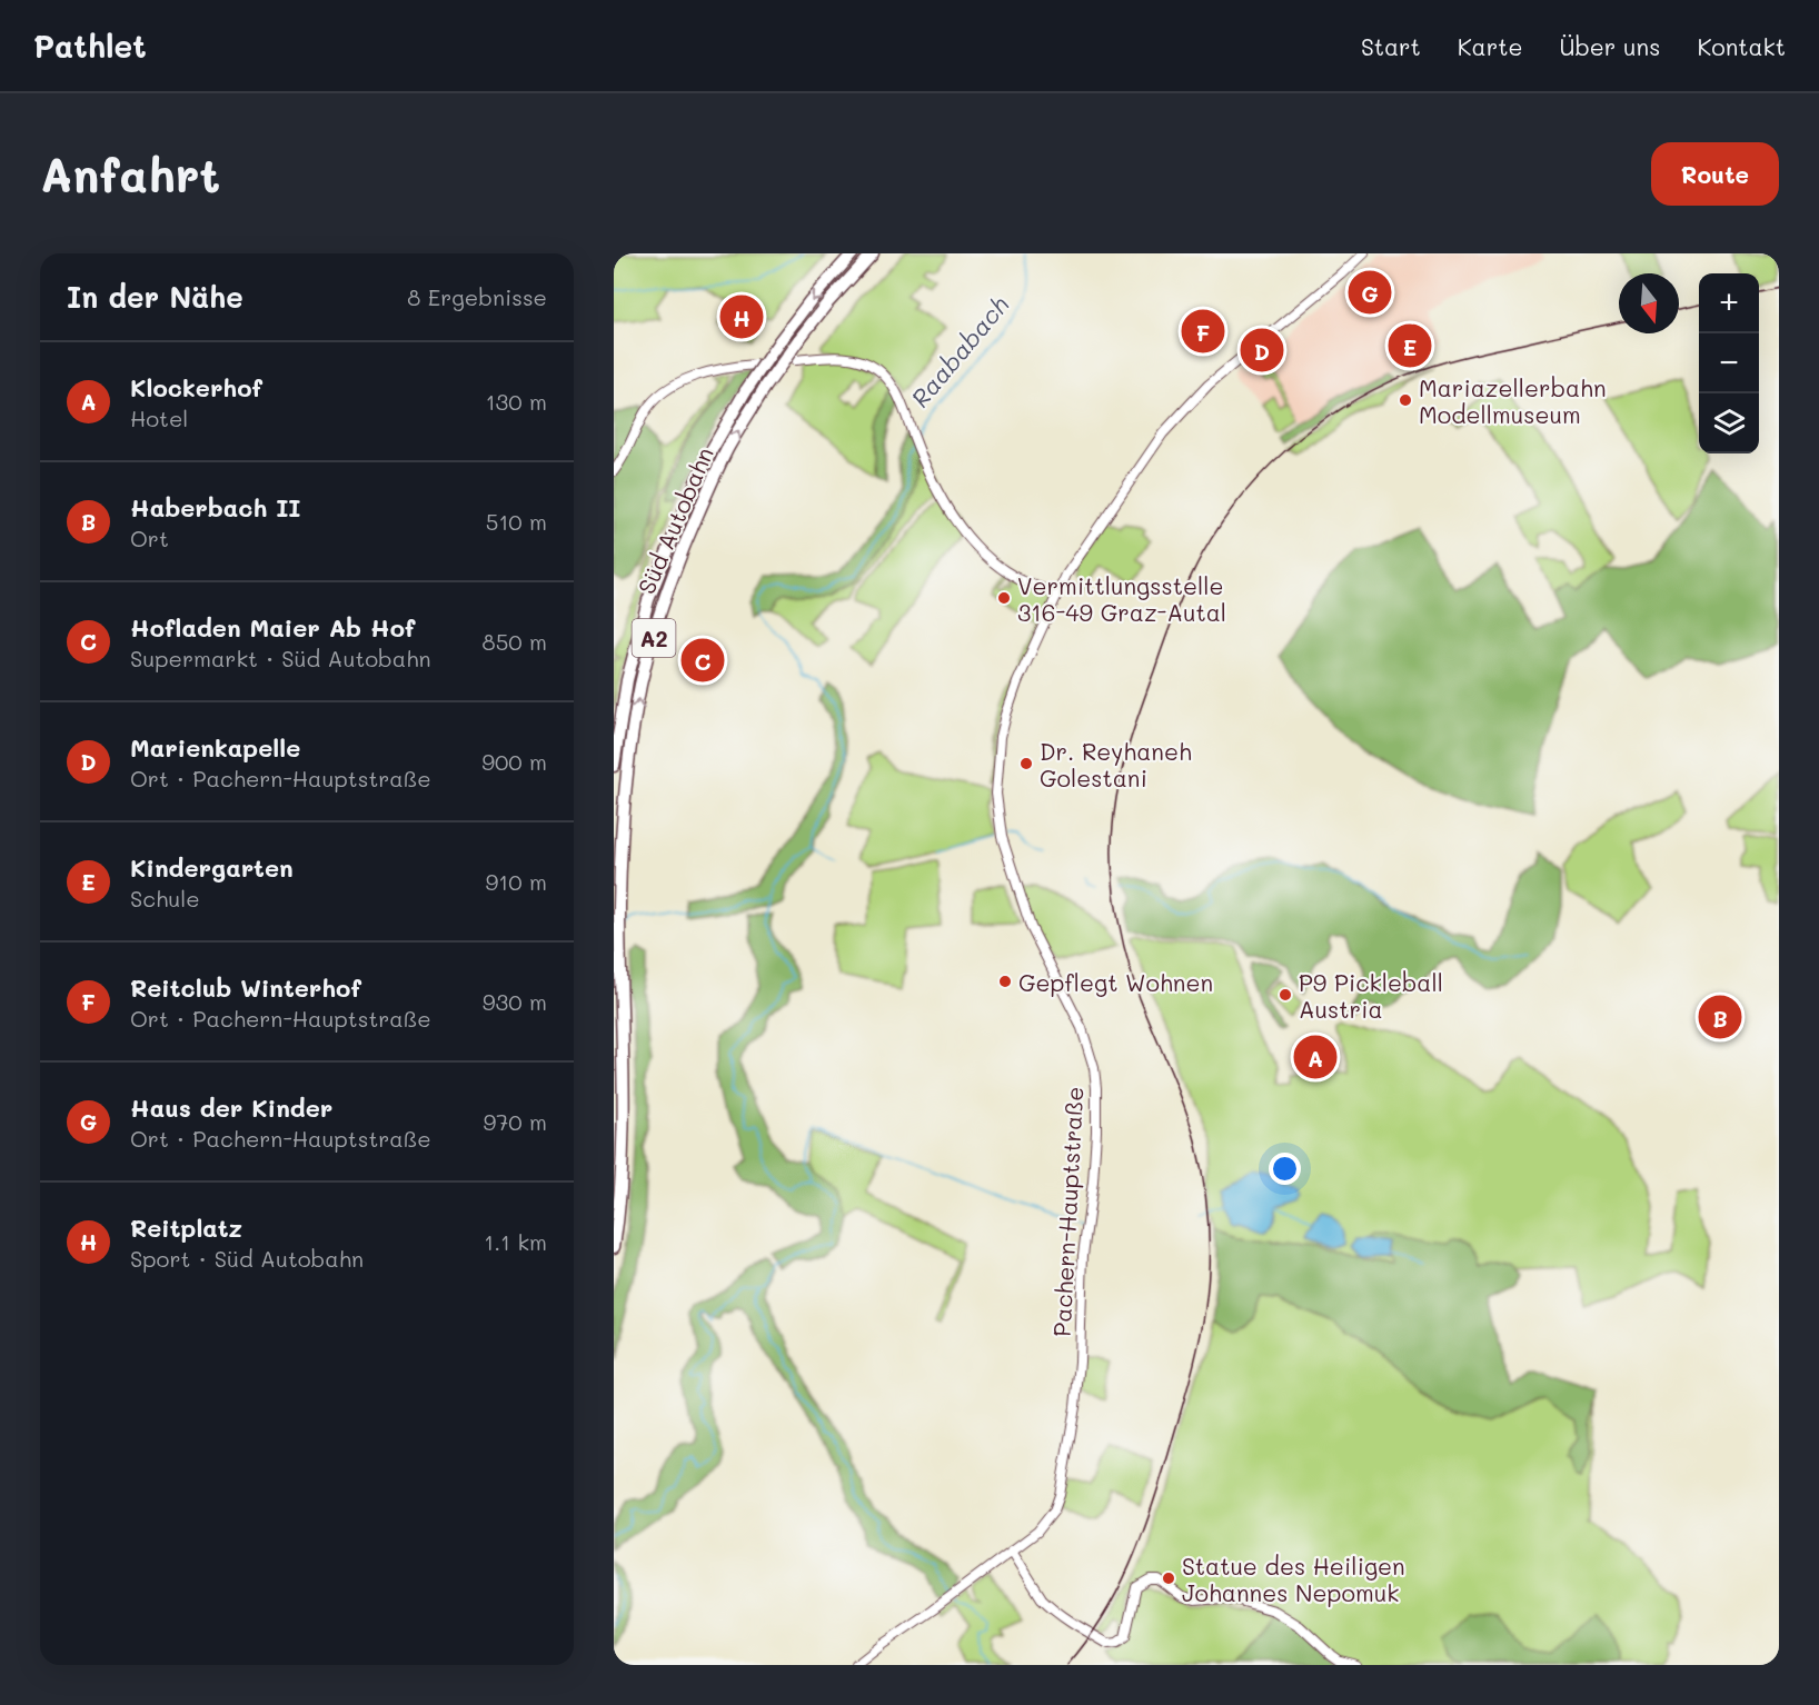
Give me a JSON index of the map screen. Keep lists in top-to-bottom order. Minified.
{"streets":{"highway":["Süd Autobahn","A2"],"main road":["Pachern-Hauptstraße"]},"water":["Raababach"],"places":["Mariazellerbahn Modellmuseum","Vermittlungsstelle 316-49 Graz-Autal","Dr. Reyhaneh Golestani","Gepflegt Wohnen","P9 Pickleball Austria","Statue des Heiligen Johannes Nepomuk"],"north":"bottom","page":{"header":"Pathlet","nav":["Start","Karte","Über uns","Kontakt"],"buttons":"Route","title":"Anfahrt","heading":["In der Nähe","8 Ergebnisse"],"pins":["G","H","F","E","D","C","B","A"],"map_buttons":["+","−"],"list":[{"mark":"A","name":"Klockerhof","note":"Hotel","value":"130 m"},{"mark":"B","name":"Haberbach II","note":"Ort","value":"510 m"},{"mark":"C","name":"Hofladen Maier Ab Hof","note":"Supermarkt · Süd Autobahn","value":"850 m"},{"mark":"D","name":"Marienkapelle","note":"Ort · Pachern-Hauptstraße","value":"900 m"},{"mark":"E","name":"Kindergarten","note":"Schule","value":"910 m"},{"mark":"F","name":"Reitclub Winterhof","note":"Ort · Pachern-Hauptstraße","value":"930 m"},{"mark":"G","name":"Haus der Kinder","note":"Ort · Pachern-Hauptstraße","value":"970 m"},{"mark":"H","name":"Reitplatz","note":"Sport · Süd Autobahn","value":"1.1 km"}]}}
